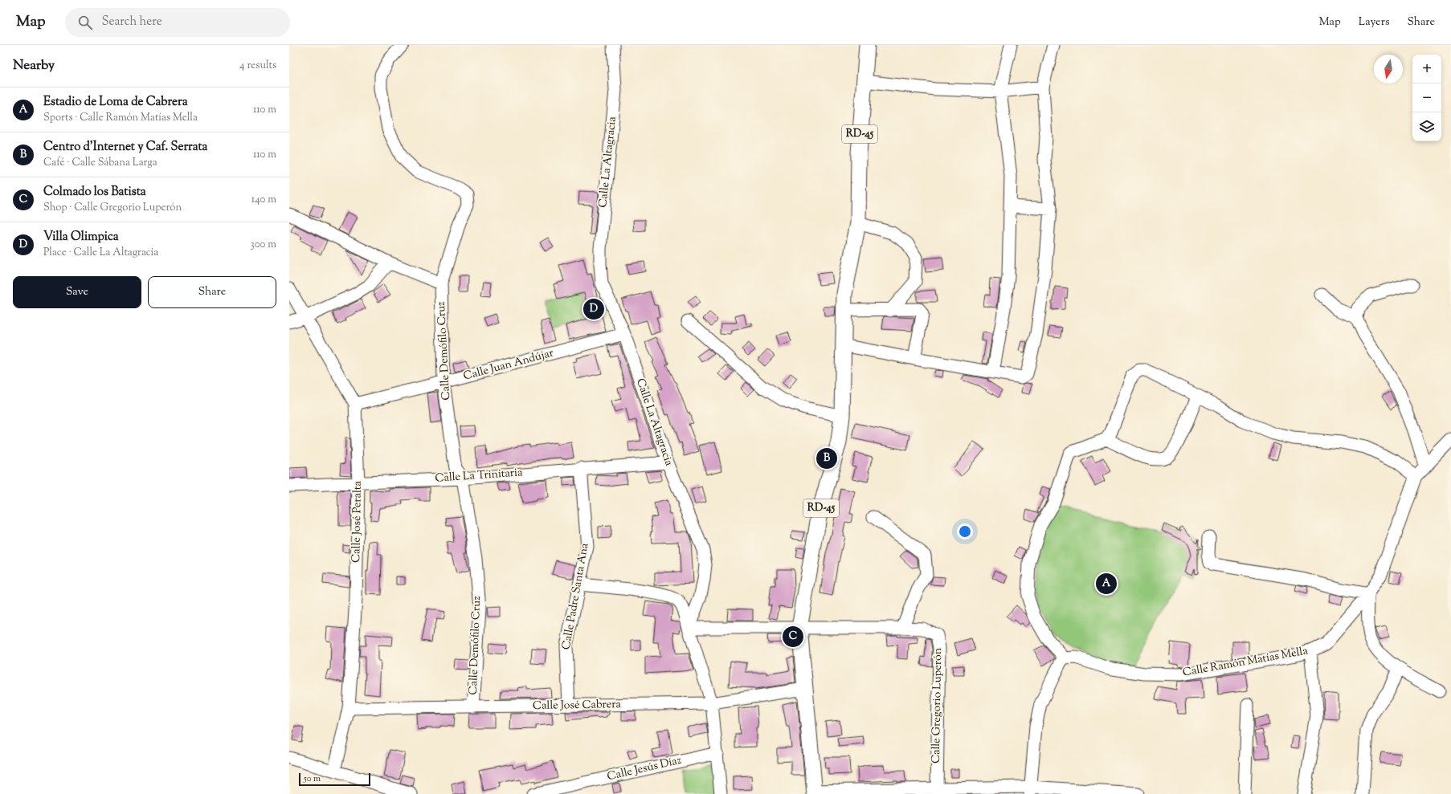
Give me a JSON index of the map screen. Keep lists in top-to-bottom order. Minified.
{"streets":{"main road":["RD-45"],"street":["Calle La Altagracia","Calle Demófilo Cruz","Calle Juan Andújar","Calle La Trinitaria","Calle José Peralta","Calle Padre Santa Ana","Calle Ramón Matías Mella","Calle José Cabrera","Calle Gregorio Luperón","Calle Jesús Díaz"]},"crossings":[["RD-45","Calle José Cabrera"],["RD-45","Calle Gregorio Luperón"],["Calle La Altagracia","Calle Juan Andújar"],["Calle La Altagracia","Calle La Trinitaria"],["Calle La Altagracia","Calle Gregorio Luperón"],["Calle Demófilo Cruz","Calle Juan Andújar"],["Calle Demófilo Cruz","Calle La Trinitaria"],["Calle Demófilo Cruz","Calle José Cabrera"],["Calle Juan Andújar","Calle José Peralta"],["Calle La Trinitaria","Calle José Peralta"],["Calle La Trinitaria","Calle Padre Santa Ana"],["Calle José Peralta","Calle José Cabrera"],["Calle Padre Santa Ana","Calle José Cabrera"]],"scale_bar":"50 m","north":"bottom","page":{"header":"Map","search":"Search here","nav":["Map","Layers","Share"],"heading":["Nearby","4 results"],"map_buttons":["+","−"],"list":[{"mark":"A","name":"Estadio de Loma de Cabrera","note":"Sports · Calle Ramón Matías Mella","value":"110 m"},{"mark":"B","name":"Centro d'Internet y Caf. Serrata","note":"Café · Calle Sábana Larga","value":"110 m"},{"mark":"C","name":"Colmado los Batista","note":"Shop · Calle Gregorio Luperón","value":"140 m"},{"mark":"D","name":"Villa Olimpica","note":"Place · Calle La Altagracia","value":"300 m"}],"buttons":["Save","Share"],"pins":["D","B","A","C"],"scale":"50 m"}}
